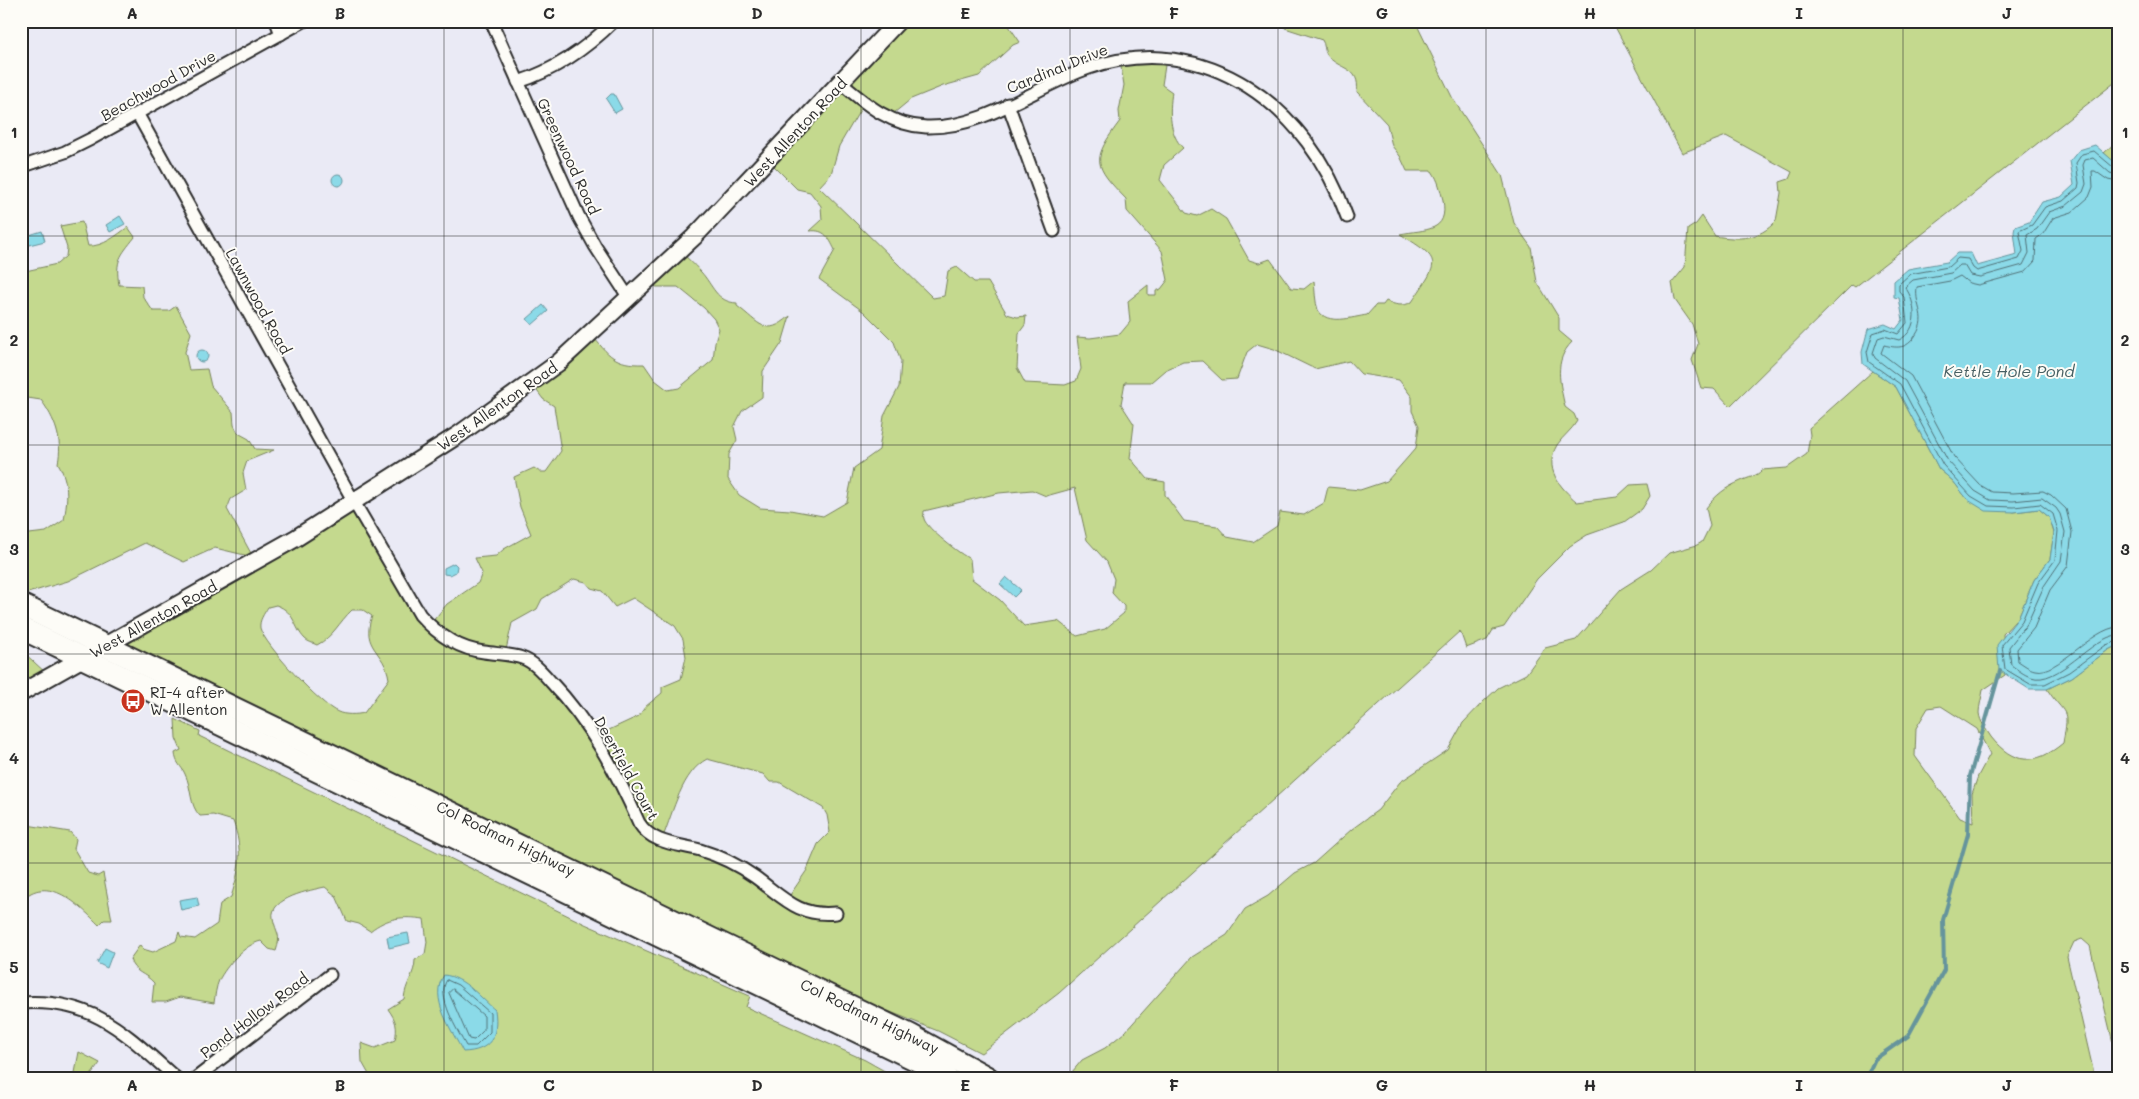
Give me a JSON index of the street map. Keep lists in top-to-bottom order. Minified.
{"streets":{"highway":["Col Rodman Highway"],"street":["Cardinal Drive","Beachwood Drive","West Allenton Road","Greenwood Road","Lawnwood Road","Deerfield Court","Pond Hollow Road"]},"crossings":[["Cardinal Drive","West Allenton Road"],["Beachwood Drive","Lawnwood Road"],["West Allenton Road","Greenwood Road"],["West Allenton Road","Lawnwood Road"],["West Allenton Road","Deerfield Court"],["West Allenton Road","Col Rodman Highway"],["Lawnwood Road","Deerfield Court"]],"water":["Kettle Hole Pond"],"places":{"bus stop":["RI-4 after W Allenton"]},"grid":{"columns":["A","B","C","D","E","F","G","H","I","J"],"rows":["1","2","3","4","5"]}}
